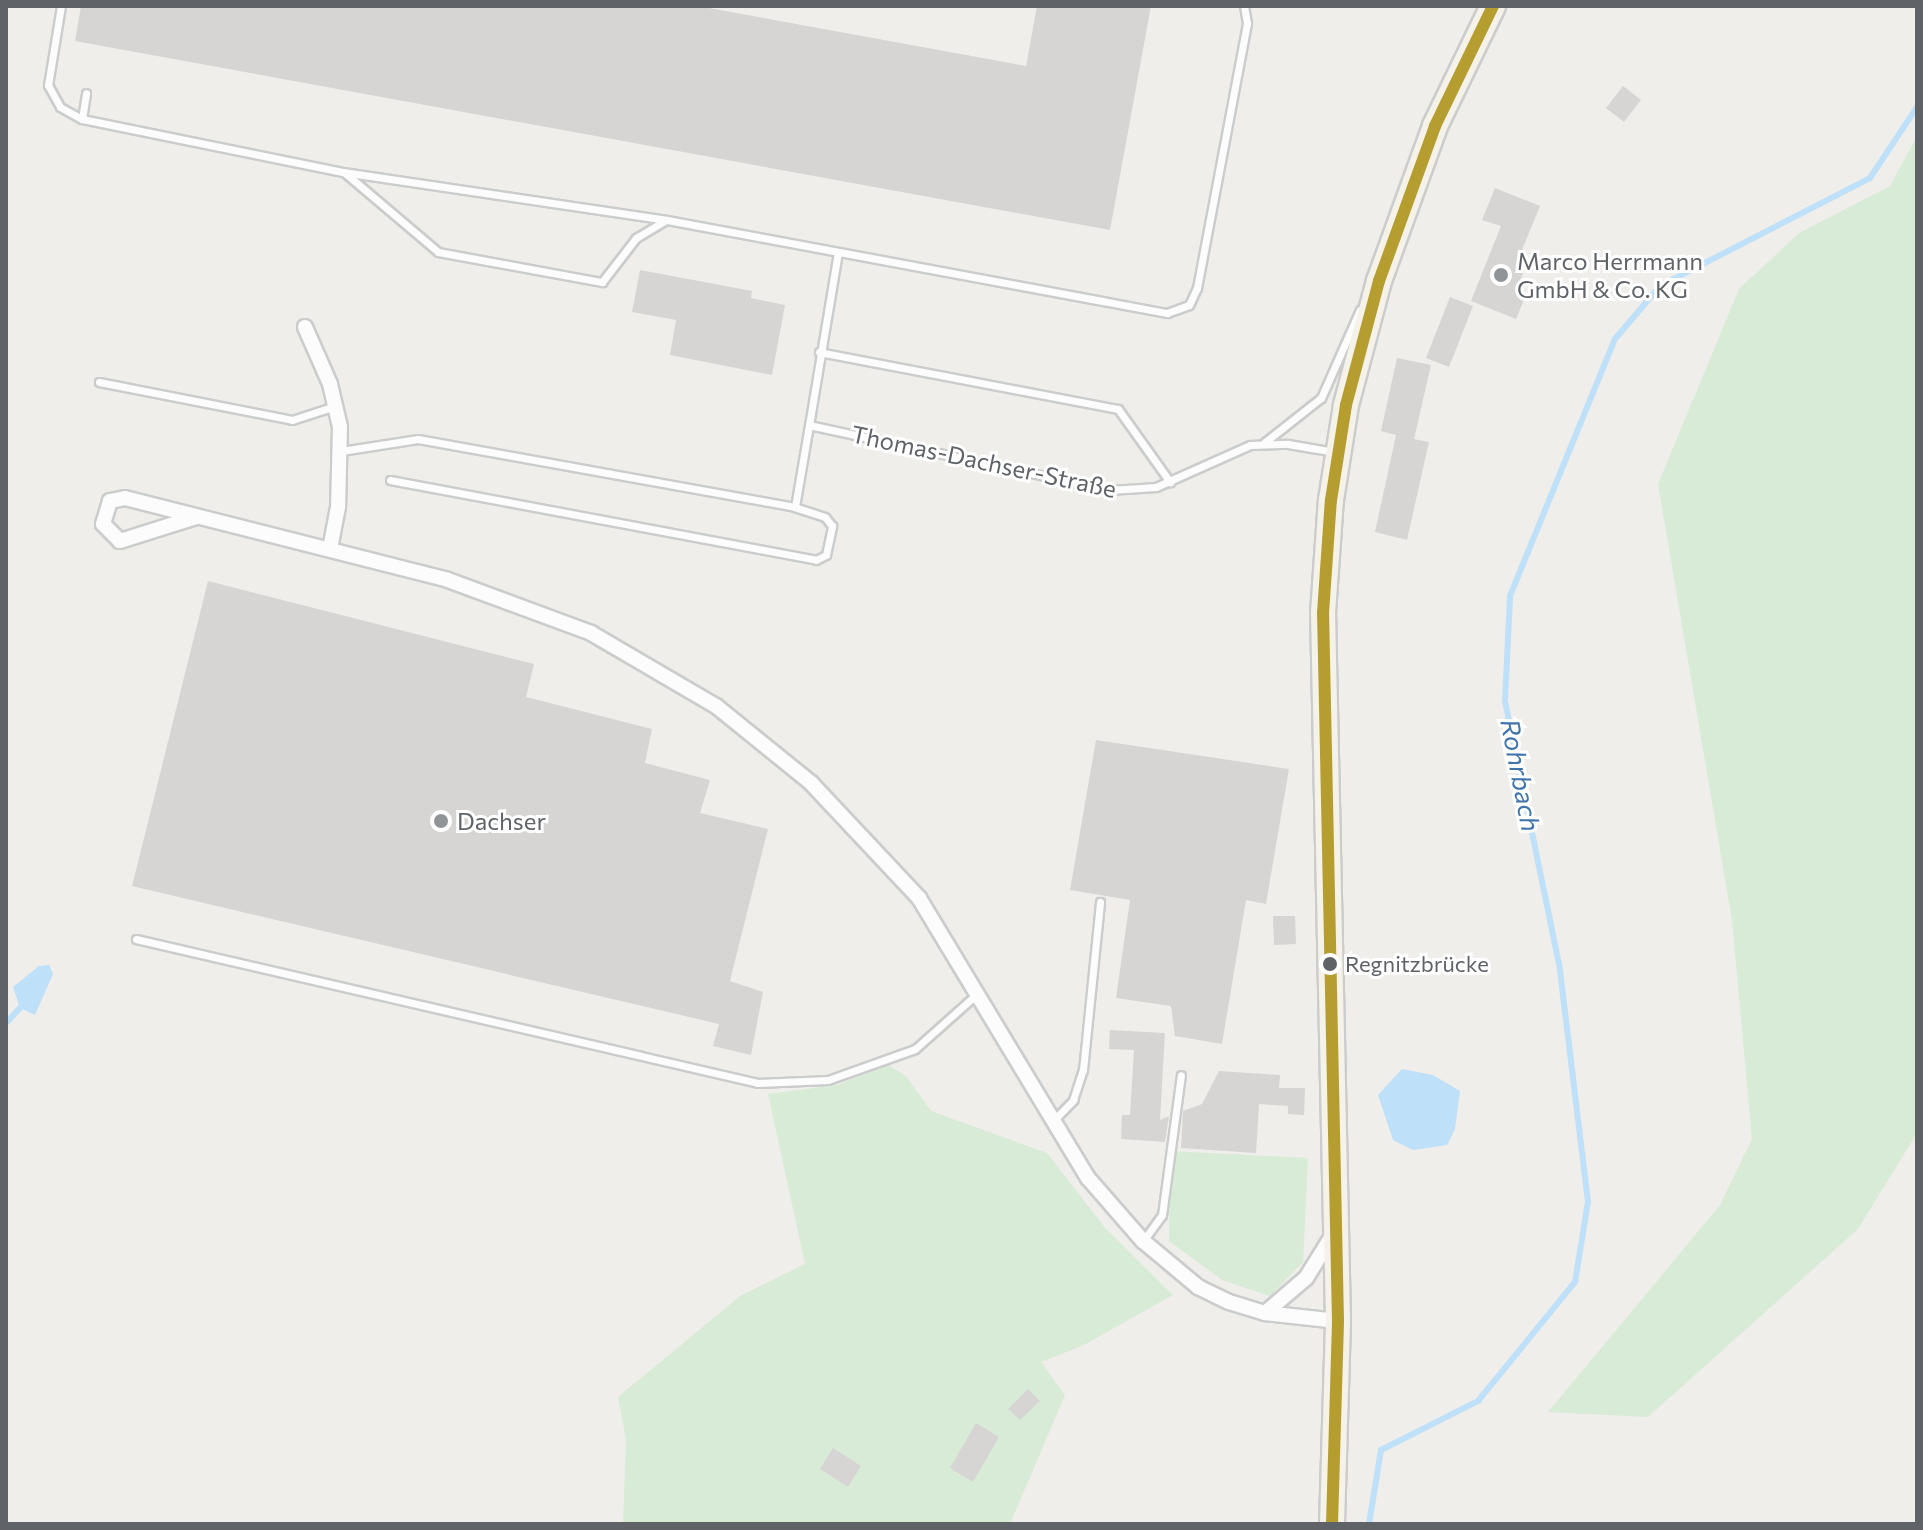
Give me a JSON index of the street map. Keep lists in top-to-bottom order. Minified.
{"streets":{"lane":["Thomas-Dachser-Straße"]},"water":["Rohrbach"],"places":["Marco Herrmann GmbH & Co. KG","Dachser","Regnitzbrücke"]}
